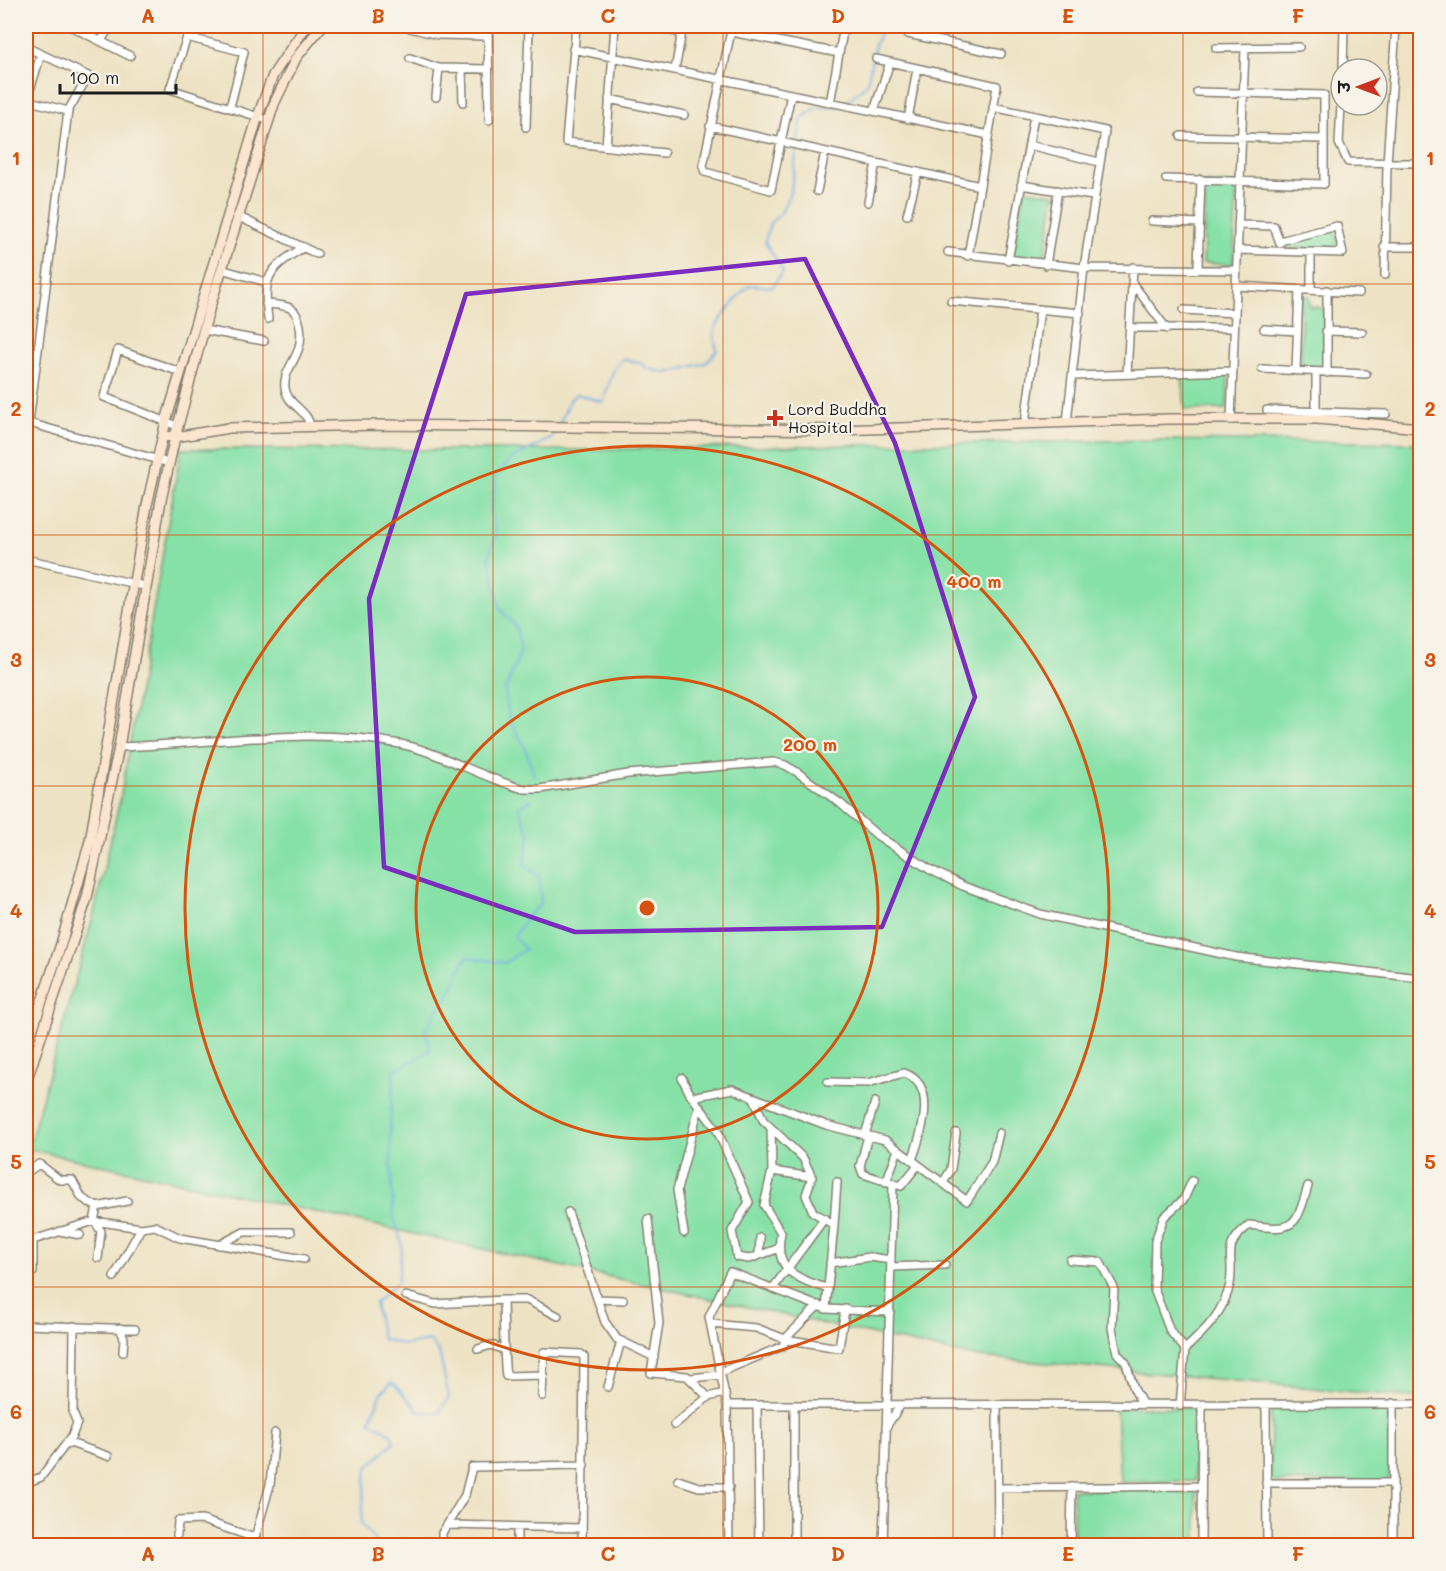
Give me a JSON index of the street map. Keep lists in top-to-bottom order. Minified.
{"places":{"health":["Lord Buddha Hospital"]},"scale_bar":"100 m","north":"left","grid":{"columns":["A","B","C","D","E","F"],"rows":["1","2","3","4","5","6"]},"rings":["400 m","200 m"]}
